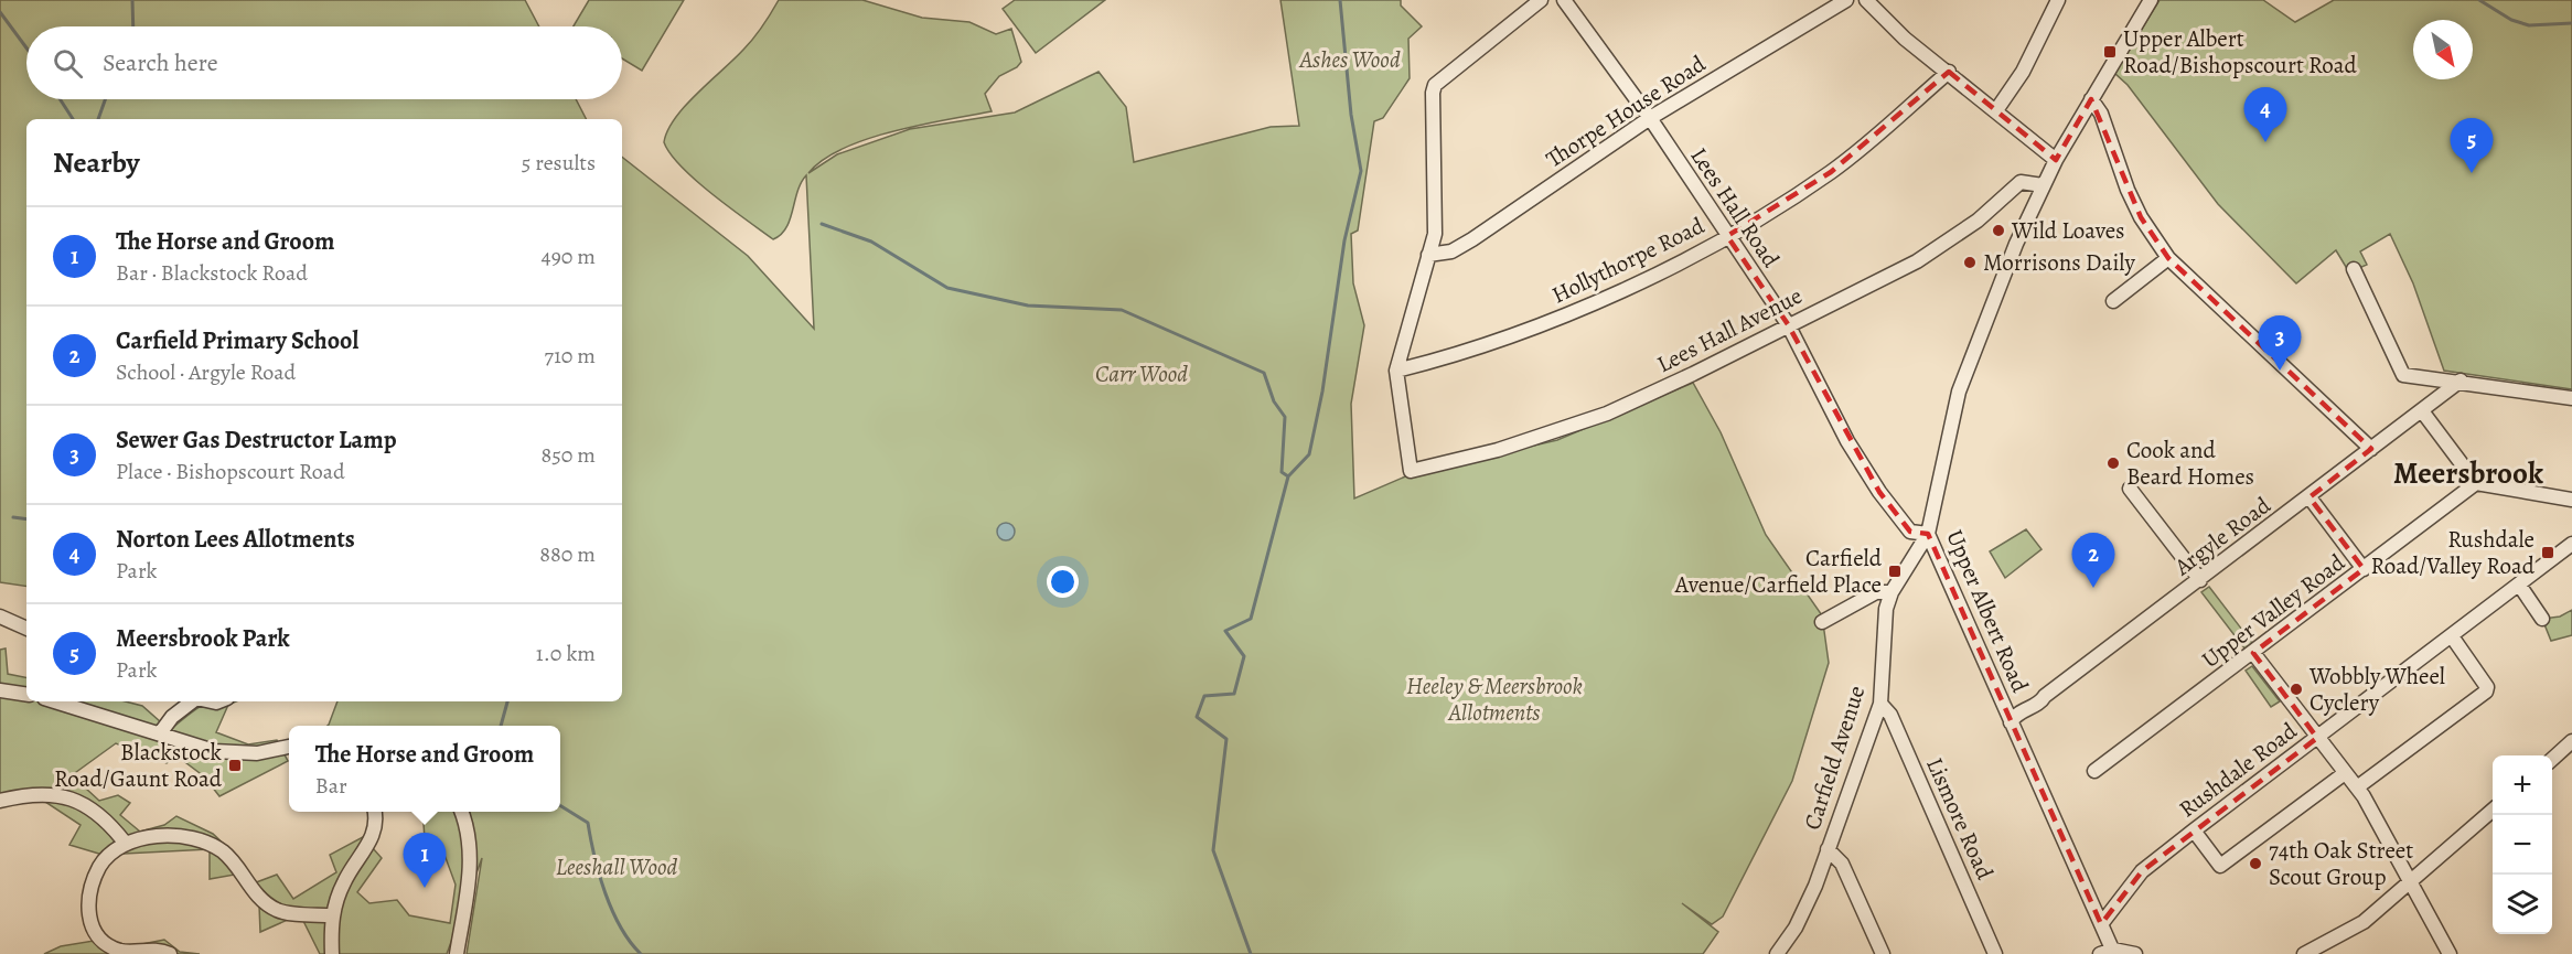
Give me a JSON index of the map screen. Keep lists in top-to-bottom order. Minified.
{"streets":{"street":["Thorpe House Road","Lees Hall Road","Hollythorpe Road","Lees Hall Avenue","Argyle Road","Upper Albert Road","Upper Valley Road","Carfield Avenue","Rushdale Road","Lismore Road"]},"crossings":[["Thorpe House Road","Lees Hall Road"],["Lees Hall Road","Hollythorpe Road"],["Lees Hall Road","Lees Hall Avenue"],["Lees Hall Road","Upper Albert Road"],["Lees Hall Road","Carfield Avenue"],["Hollythorpe Road","Lees Hall Avenue"],["Lees Hall Avenue","Upper Albert Road"],["Argyle Road","Upper Albert Road"],["Upper Albert Road","Carfield Avenue"],["Upper Albert Road","Rushdale Road"],["Carfield Avenue","Lismore Road"]],"districts":["Meersbrook"],"parks":["Ashes Wood","Carr Wood","Heeley & Meersbrook Allotments","Leeshall Wood"],"places":{"transit":["Upper Albert Road/Bishopscourt Road","Rushdale Road/Valley Road","Carfield Avenue/Carfield Place","Blackstock Road/Gaunt Road"],"other":["Wild Loaves","Morrisons Daily","Cook and Beard Homes","Wobbly Wheel Cyclery","74th Oak Street Scout Group"]},"north":"bottom right","page":{"search":"Search here","pins":["4","5","3","2","1"],"heading":["Nearby","5 results"],"list":[{"mark":"1","name":"The Horse and Groom","note":"Bar · Blackstock Road","value":"490 m"},{"mark":"2","name":"Carfield Primary School","note":"School · Argyle Road","value":"710 m"},{"mark":"3","name":"Sewer Gas Destructor Lamp","note":"Place · Bishopscourt Road","value":"850 m"},{"mark":"4","name":"Norton Lees Allotments","note":"Park","value":"880 m"},{"mark":"5","name":"Meersbrook Park","note":"Park","value":"1.0 km"}],"popup":["The Horse and Groom","Bar"],"map_buttons":["+","−"]}}
